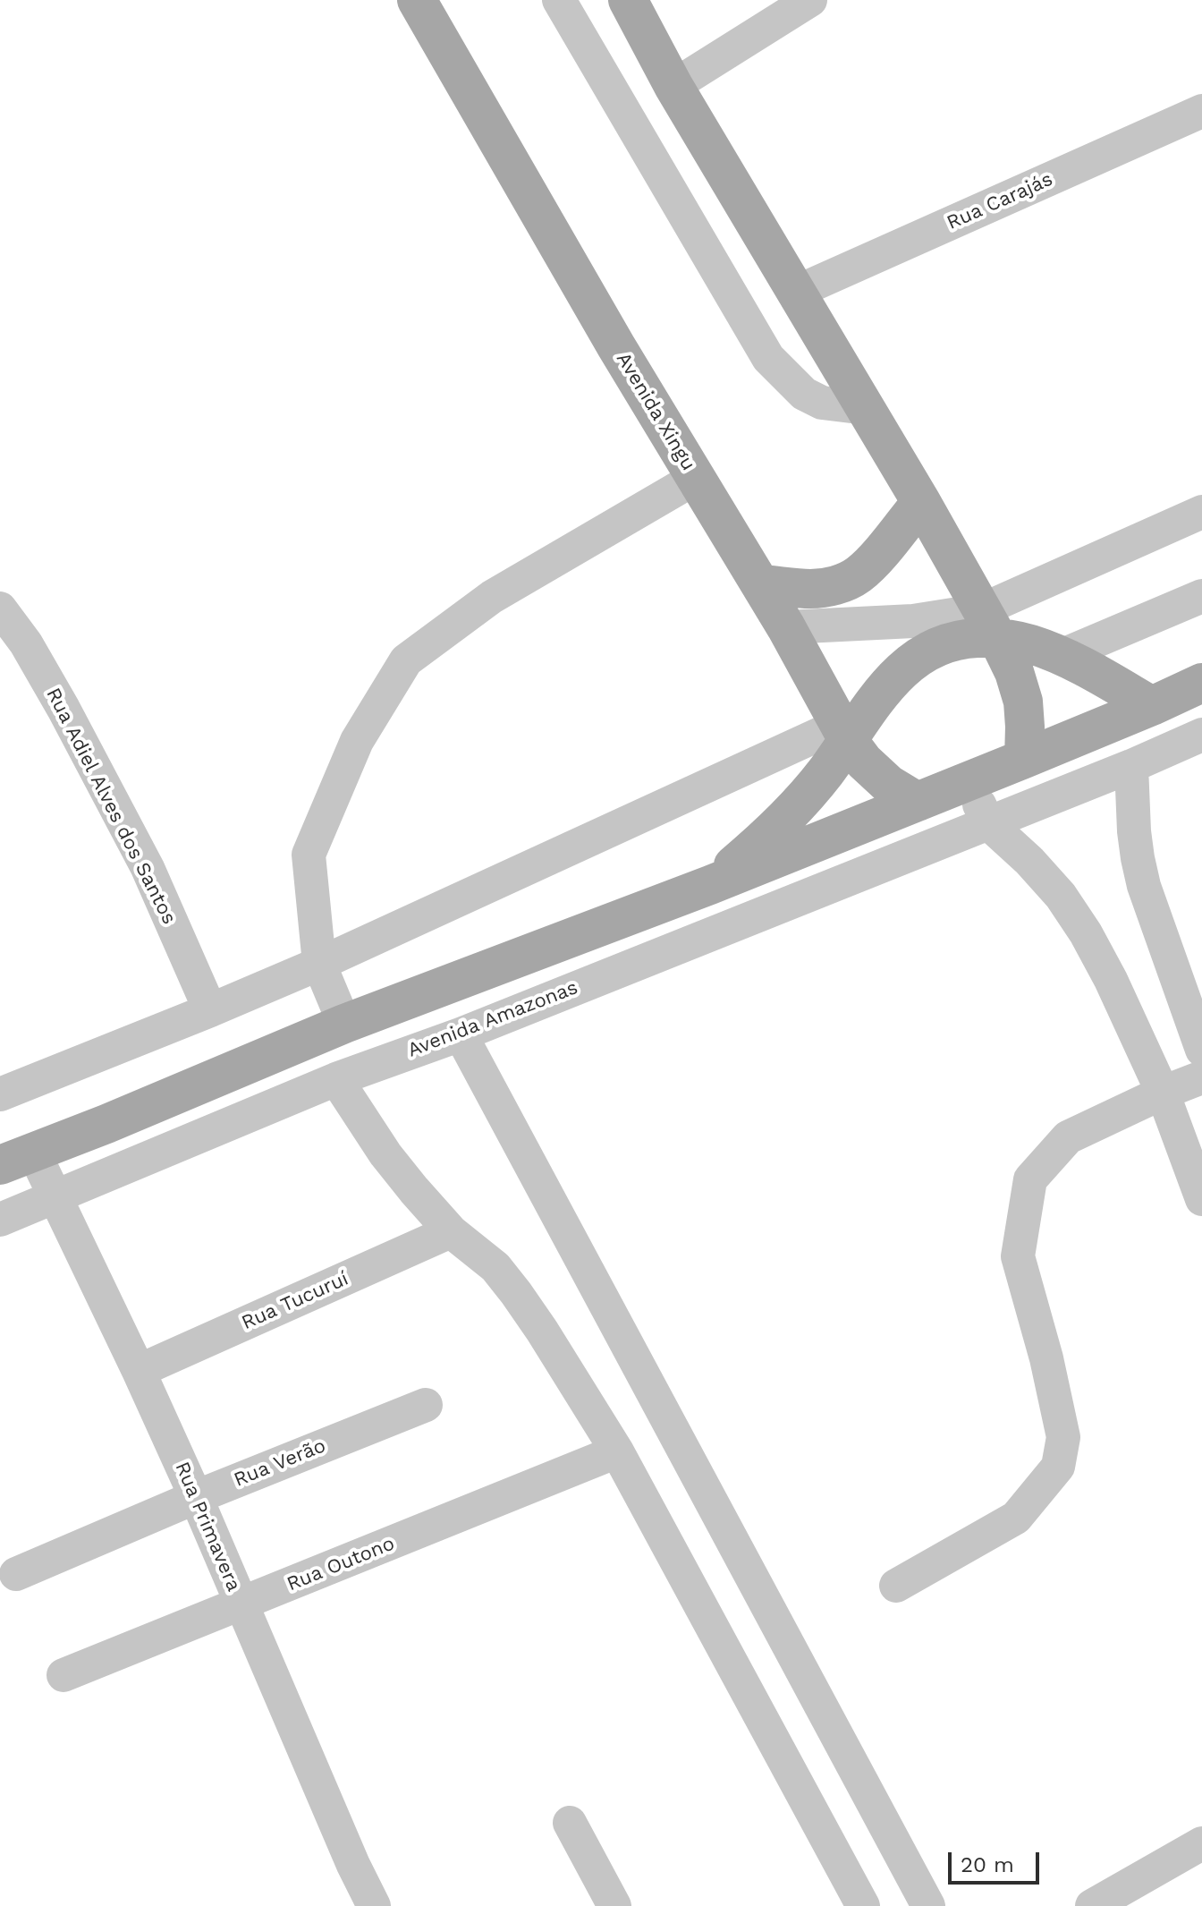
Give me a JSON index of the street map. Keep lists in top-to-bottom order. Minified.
{"streets":{"main road":["Avenida Xingu"],"street":["Rua Carajás","Rua Adiel Alves dos Santos","Avenida Amazonas","Rua Tucuruí","Rua Verão","Rua Primavera","Rua Outono"]},"crossings":[["Avenida Amazonas","Rua Primavera"],["Rua Tucuruí","Rua Primavera"],["Rua Verão","Rua Primavera"],["Rua Primavera","Rua Outono"]],"scale_bar":"20 m"}
